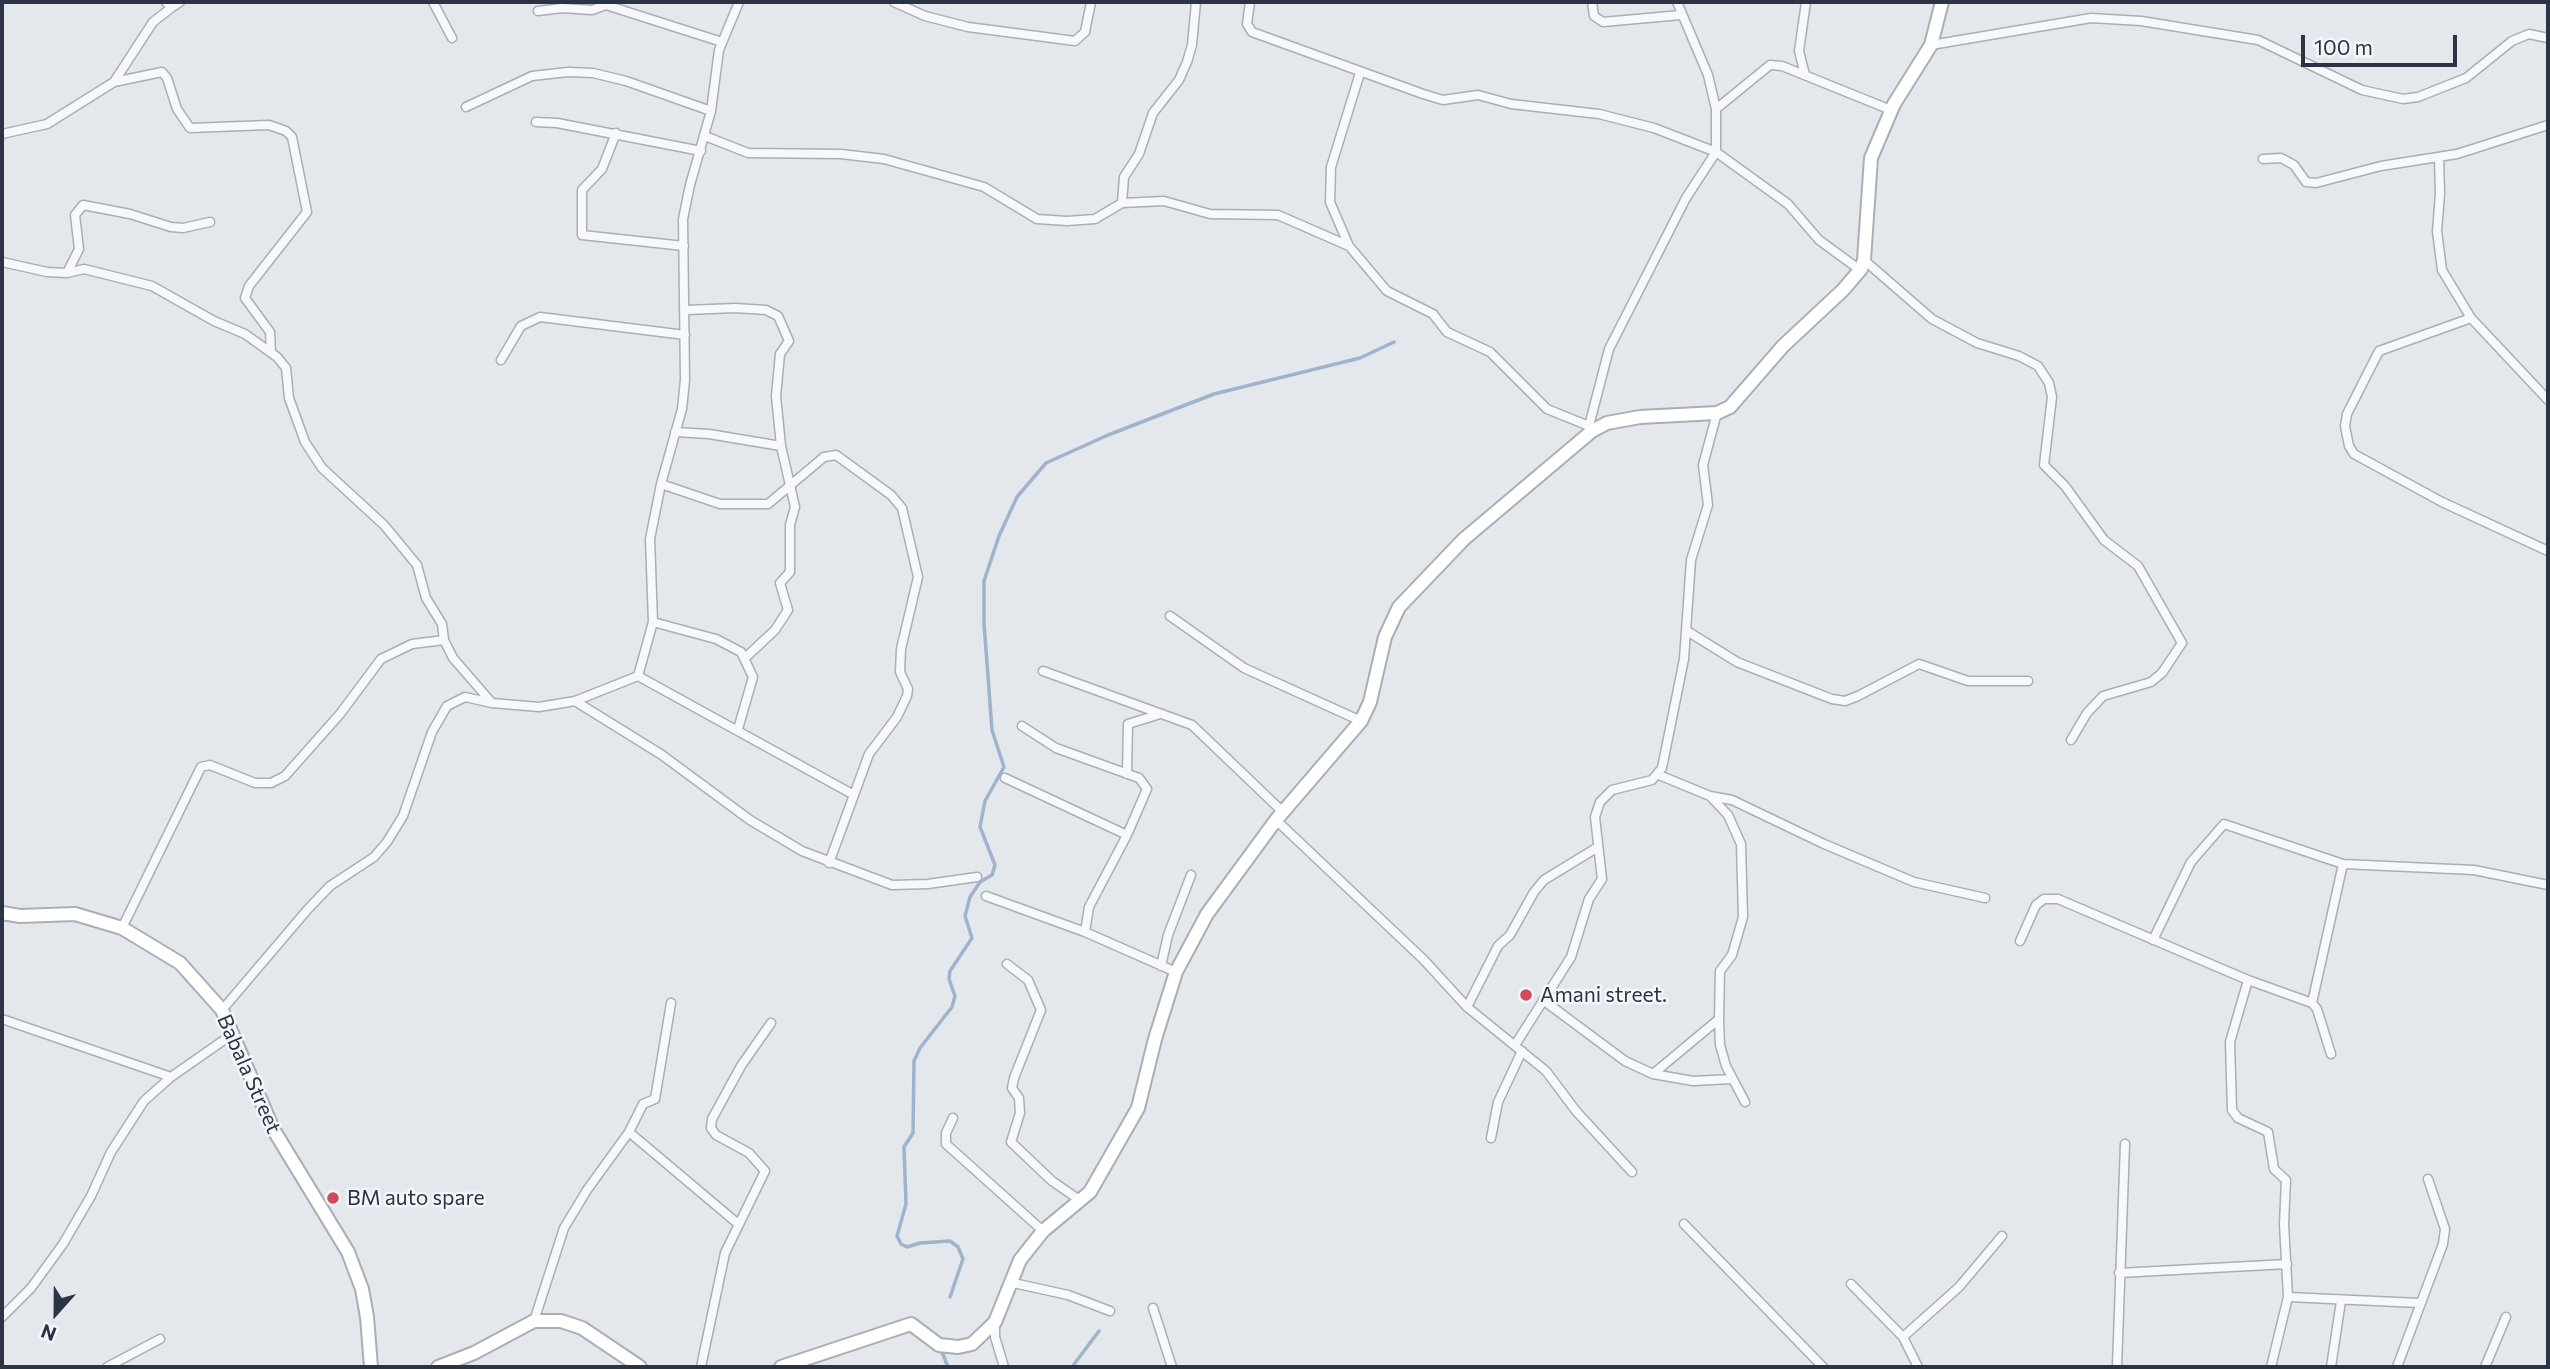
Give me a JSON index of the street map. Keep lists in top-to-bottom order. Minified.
{"streets":{"street":["Babala Street"]},"places":["Amani street.","BM auto spare"],"scale_bar":"100 m","north":"bottom"}
